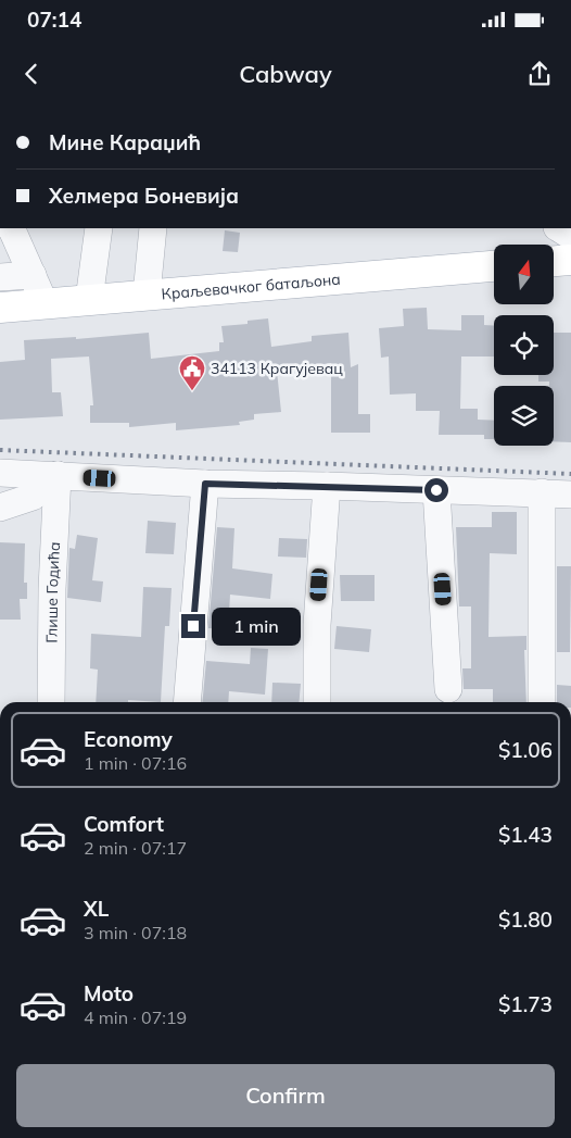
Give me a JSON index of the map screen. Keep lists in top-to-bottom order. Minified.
{"streets":{"main road":["Краљевачког батаљона"],"street":["Глише Годића"]},"places":{"public building":["34113 Крагујевац"]},"north":"top","page":{"status":"07:14","header":"Cabway","banner":["Мине Караџић","Хелмера Боневија"],"bubble":"1 min","list":[{"name":"Economy","note":"1 min · 07:16","value":"$1.06"},{"name":"Comfort","note":"2 min · 07:17","value":"$1.43"},{"name":"XL","note":"3 min · 07:18","value":"$1.80"},{"name":"Moto","note":"4 min · 07:19","value":"$1.73"}],"buttons":"Confirm"}}
